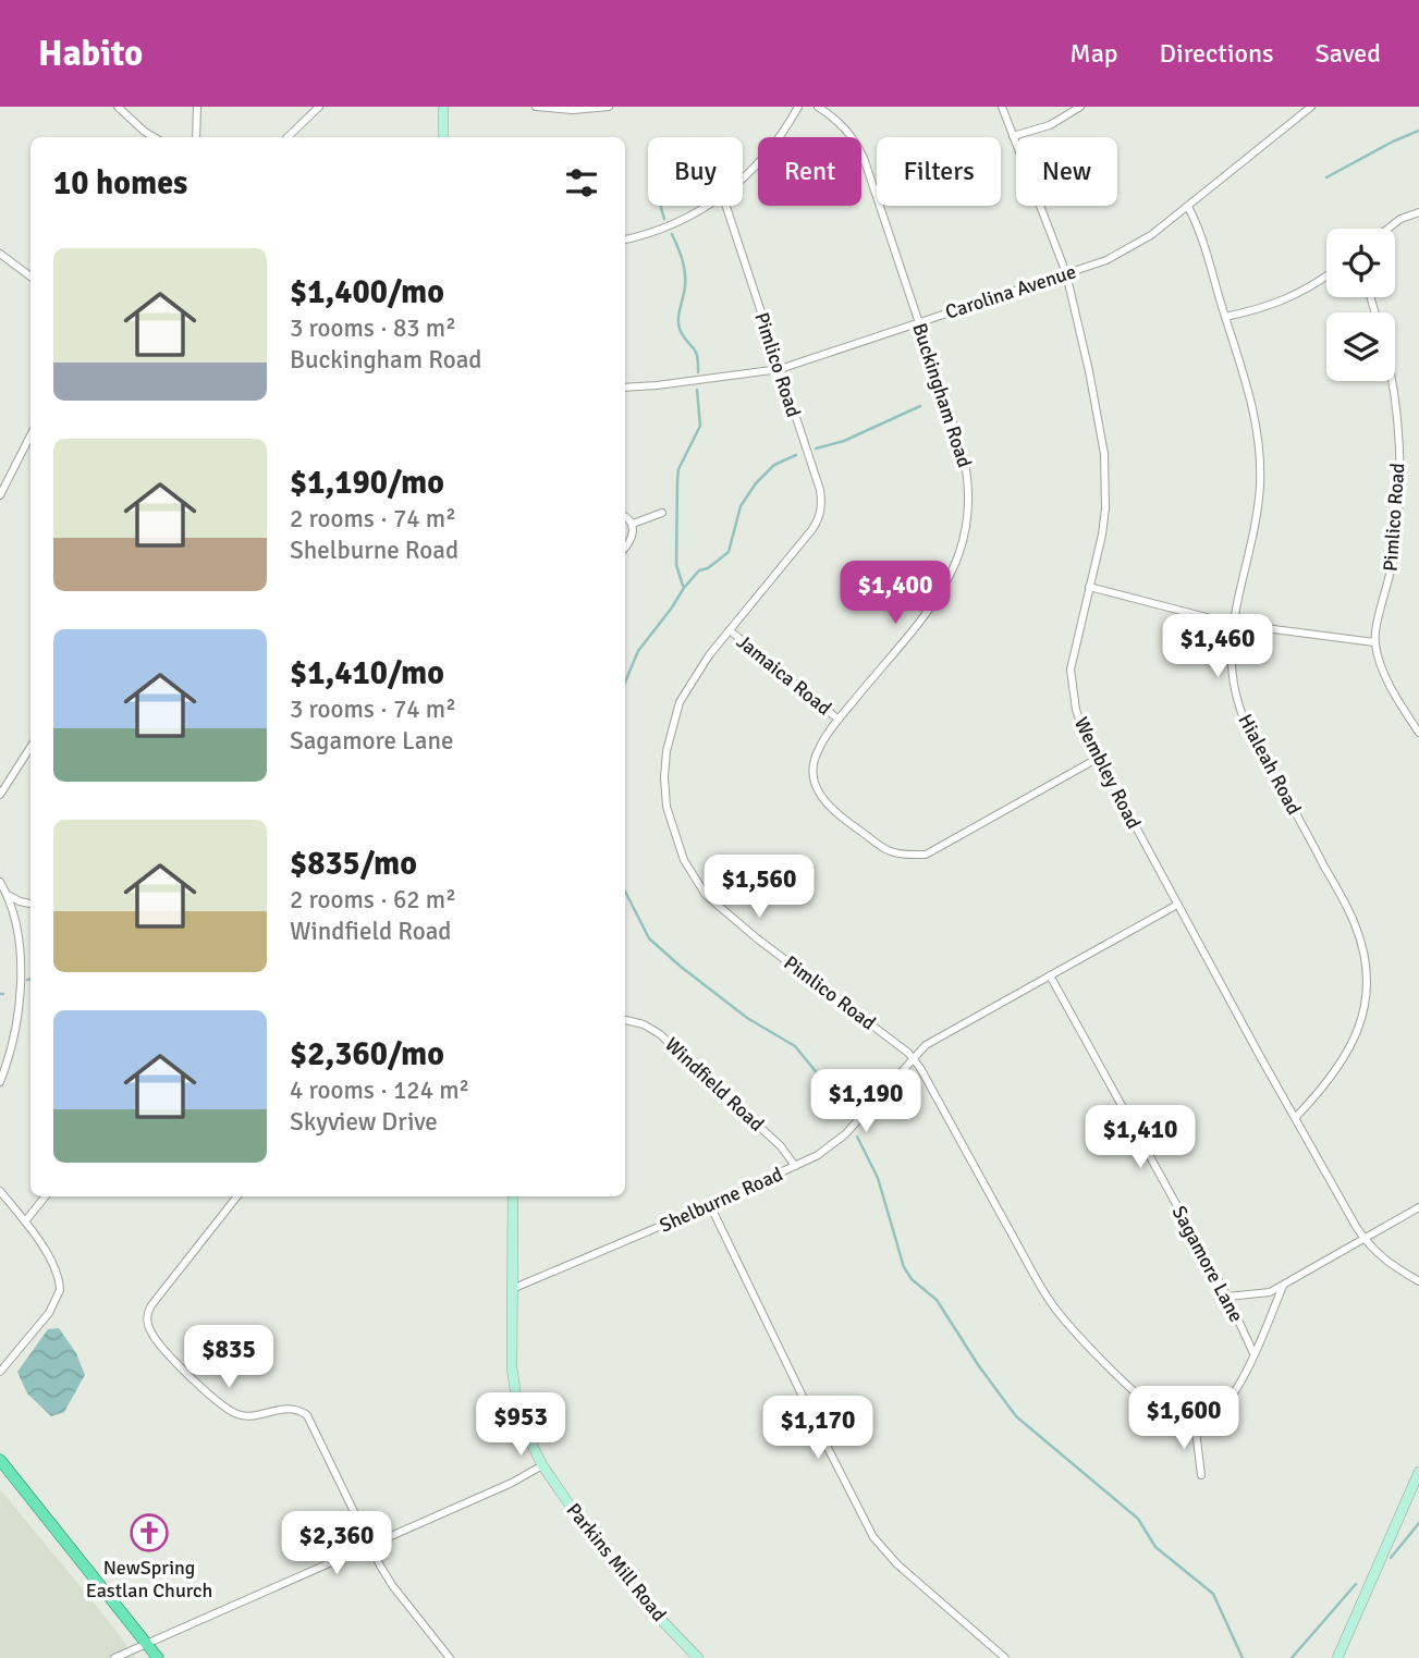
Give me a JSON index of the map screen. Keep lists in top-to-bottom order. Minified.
{"streets":{"street":["Carolina Avenue","Pimlico Road","Buckingham Road","Jamaica Road","Hialeah Road","Wembley Road","Windfield Road","Shelburne Road","Sagamore Lane","Parkins Mill Road"]},"crossings":[["Carolina Avenue","Pimlico Road"],["Carolina Avenue","Buckingham Road"],["Carolina Avenue","Hialeah Road"],["Carolina Avenue","Wembley Road"],["Pimlico Road","Jamaica Road"],["Pimlico Road","Shelburne Road"],["Buckingham Road","Jamaica Road"],["Buckingham Road","Wembley Road"],["Hialeah Road","Wembley Road"],["Wembley Road","Shelburne Road"],["Windfield Road","Shelburne Road"],["Shelburne Road","Sagamore Lane"],["Shelburne Road","Parkins Mill Road"]],"places":{"church":["NewSpring Eastlan Church"]},"page":{"header":"Habito","nav":["Map","Directions","Saved"],"chip":["Buy","Rent","Filters","New"],"heading":"10 homes","list":[{"name":"$1,400/mo","note":"3 rooms · 83 m² · Buckingham Road"},{"name":"$1,190/mo","note":"2 rooms · 74 m² · Shelburne Road"},{"name":"$1,410/mo","note":"3 rooms · 74 m² · Sagamore Lane"},{"name":"$835/mo","note":"2 rooms · 62 m² · Windfield Road"},{"name":"$2,360/mo","note":"4 rooms · 124 m² · Skyview Drive"}],"price":["$1,400","$1,460","$1,560","$1,190","$1,410","$835","$1,600","$953","$1,170","$2,360"]}}
